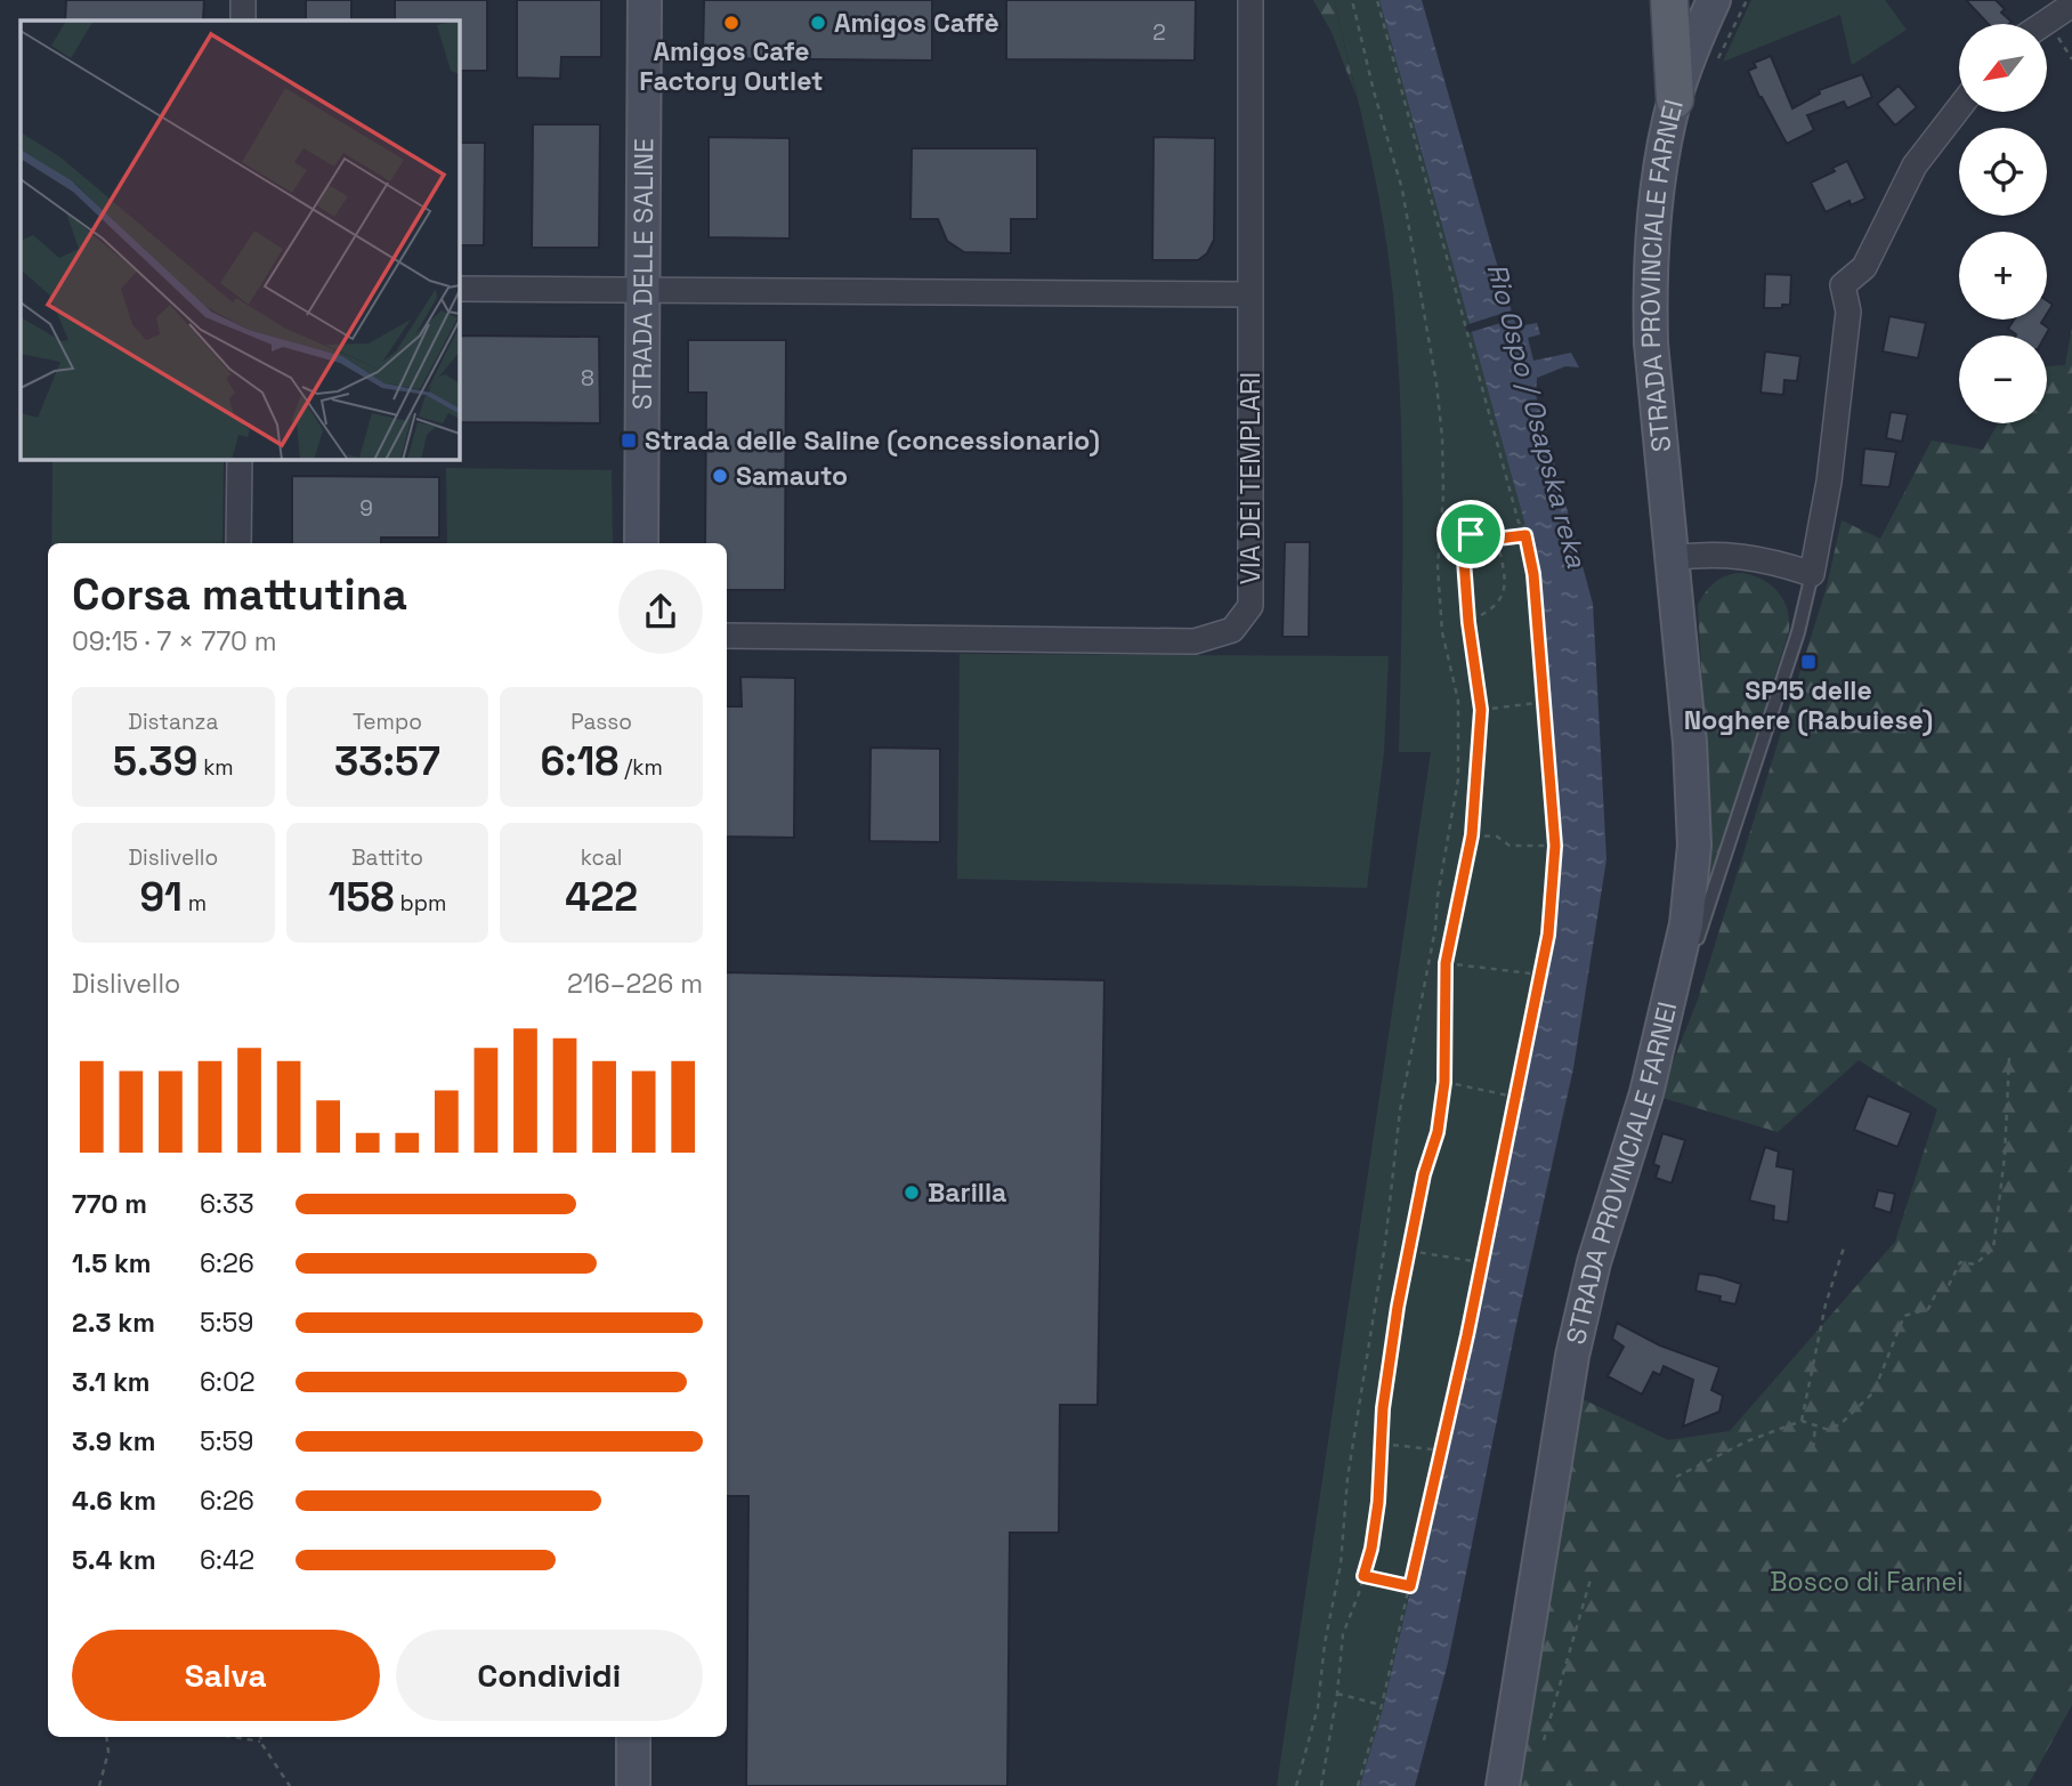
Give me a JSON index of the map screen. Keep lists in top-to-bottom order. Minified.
{"streets":{"main road":["STRADA DELLE SALINE","STRADA PROVINCIALE FARNEI"],"street":["VIA DEI TEMPLARI"]},"water":["Rio Ospo / Osapska reka"],"parks":["Bosco di Farnei"],"places":{"other":["Amigos Cafe Factory Outlet","Amigos Caffè","Samauto","Barilla"],"transit":["Strada delle Saline (concessionario)","SP15 delle Noghere (Rabuiese)"]},"house_numbers":["2","8","9"],"north":"bottom left","page":{"map_buttons":["+","−"],"heading":["Corsa mattutina","09:15 · 7 × 770 m"],"stats":[["Distanza","5.39 km"],["Tempo","33:57"],["Passo","6:18 /km"],["Dislivello","91 m"],["Battito","158 bpm"],["kcal","422"]],"chart":["Dislivello","216–226 m"],"list":[{"name":"770 m","note":"6:33"},{"name":"1.5 km","note":"6:26"},{"name":"2.3 km","note":"5:59"},{"name":"3.1 km","note":"6:02"},{"name":"3.9 km","note":"5:59"},{"name":"4.6 km","note":"6:26"},{"name":"5.4 km","note":"6:42"}],"buttons":["Salva","Condividi"]}}
